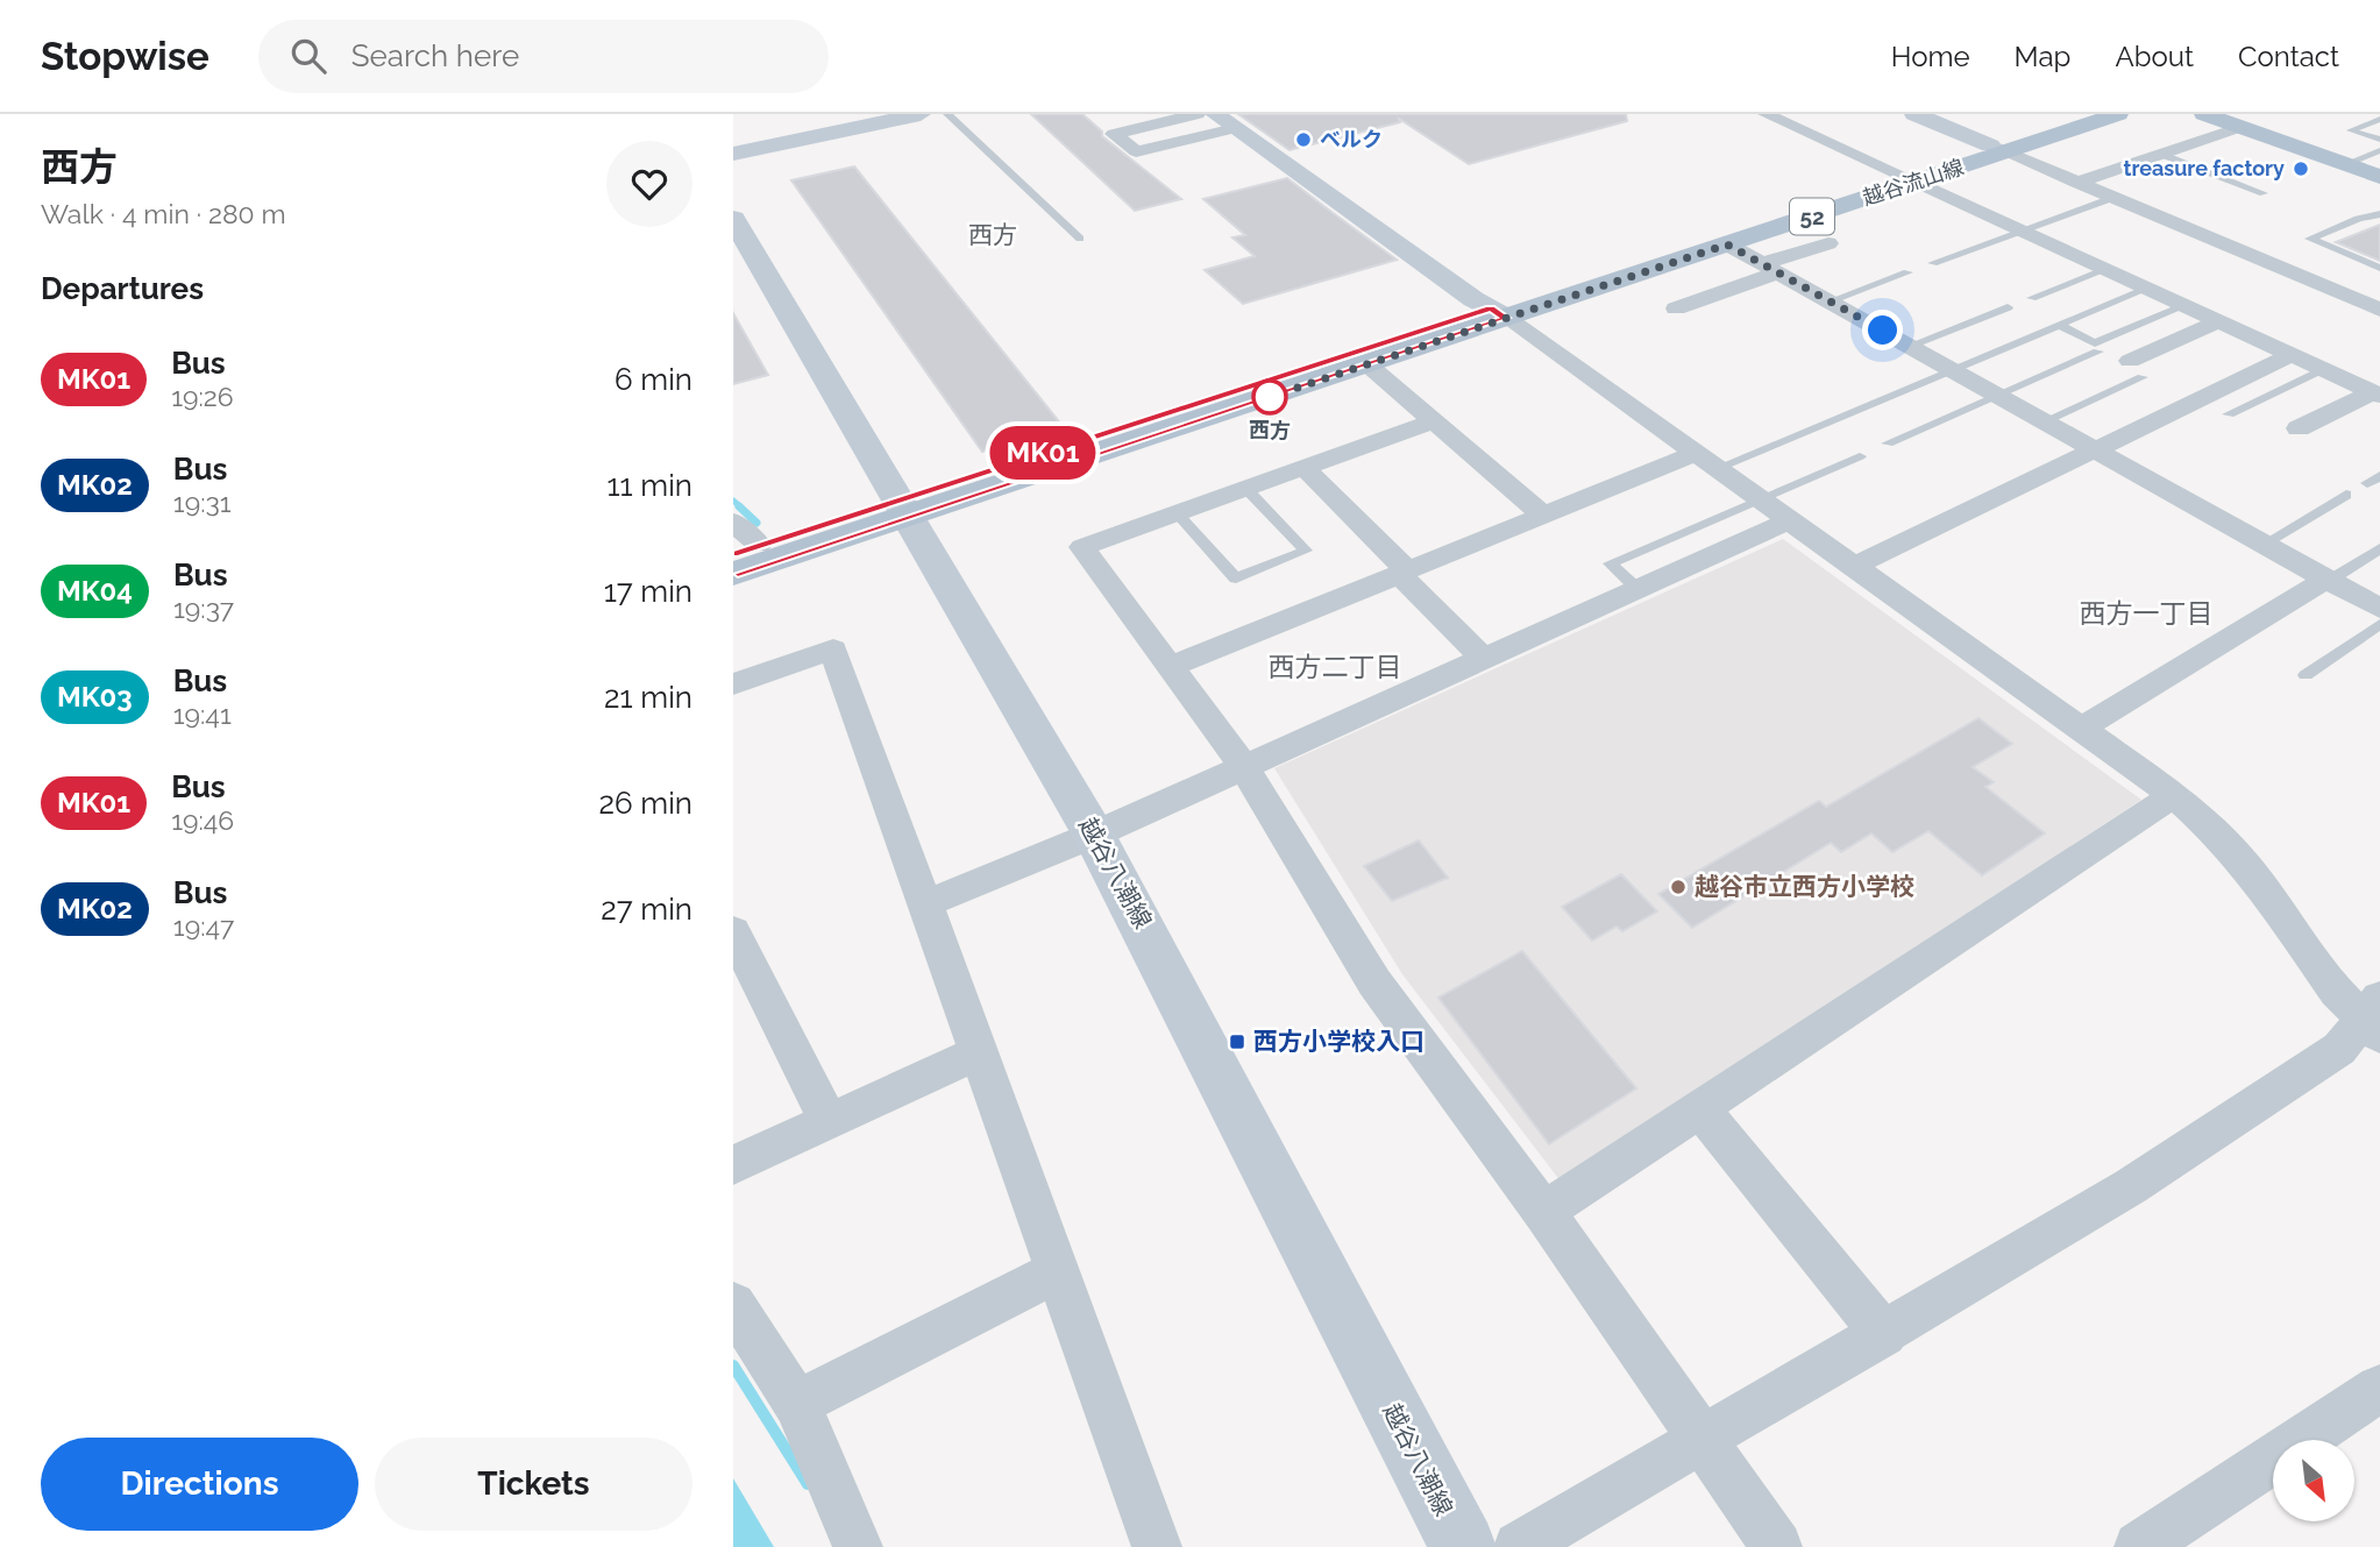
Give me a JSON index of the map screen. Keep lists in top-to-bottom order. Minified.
{"streets":{"main road":["越谷流山線","52","越谷八潮線"]},"crossings":[["越谷流山線","越谷八潮線"]],"districts":["西方","西方一丁目","西方二丁目"],"places":{"other":["ベルク","treasure factory","西方","越谷市立西方小学校"],"transit":["西方小学校入口"]},"lines":["bus line MK01"],"north":"bottom right","page":{"header":"Stopwise","search":"Search here","nav":["Home","Map","About","Contact"],"heading":[["西方","Walk · 4 min · 280 m"],"Departures"],"on_map":"MK01","list":[{"mark":"MK01","name":"Bus","note":"19:26","value":"6 min"},{"mark":"MK02","name":"Bus","note":"19:31","value":"11 min"},{"mark":"MK04","name":"Bus","note":"19:37","value":"17 min"},{"mark":"MK03","name":"Bus","note":"19:41","value":"21 min"},{"mark":"MK01","name":"Bus","note":"19:46","value":"26 min"},{"mark":"MK02","name":"Bus","note":"19:47","value":"27 min"}],"buttons":["Directions","Tickets"]}}
